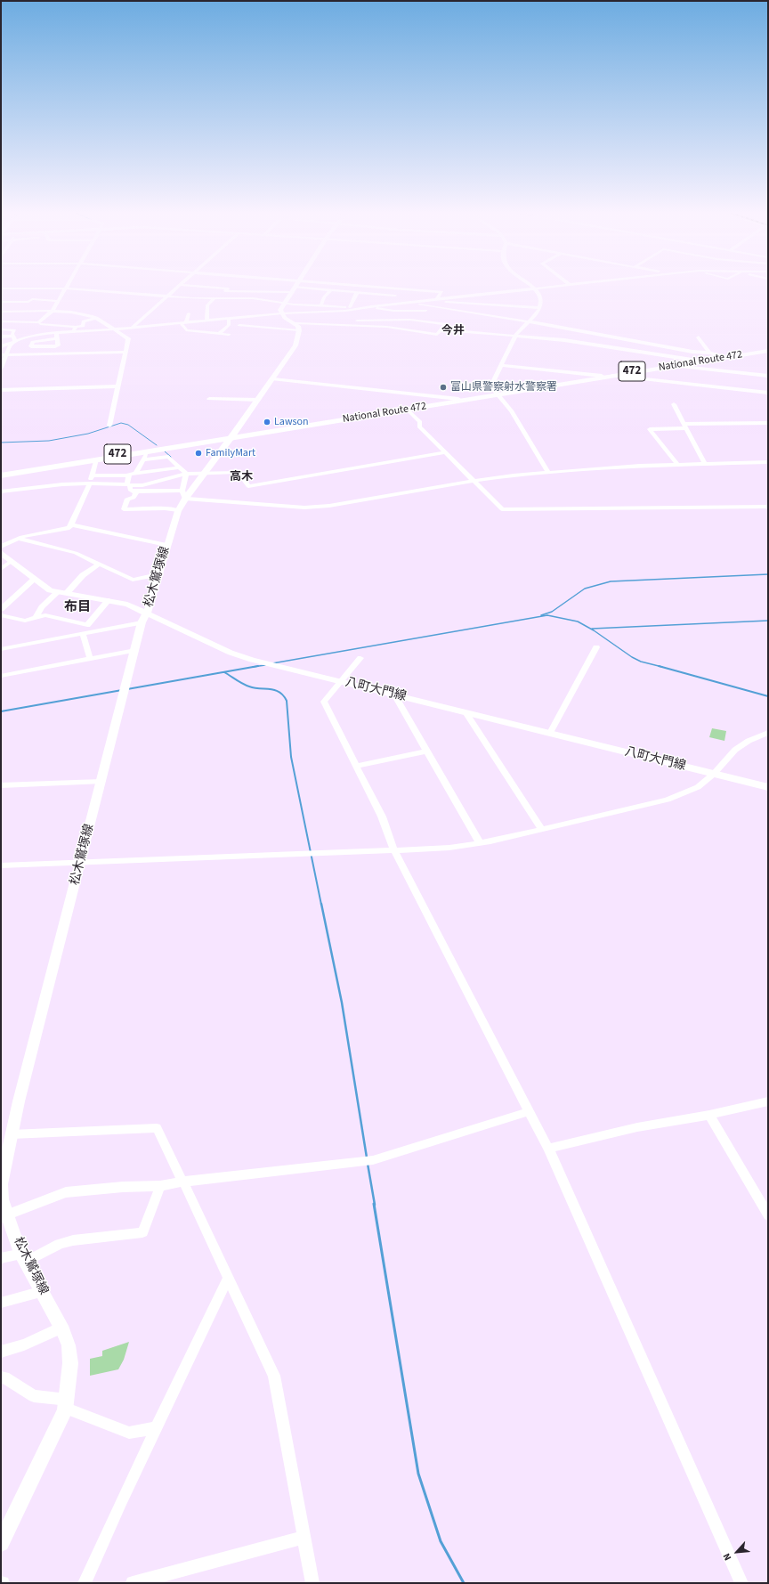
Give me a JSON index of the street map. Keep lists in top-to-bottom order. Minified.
{"streets":{"highway":["National Route 472","472"],"main road":["松木鷲塚線","八町大門線"]},"crossings":[["National Route 472","松木鷲塚線"],["松木鷲塚線","八町大門線"]],"districts":["今井","高木","布目"],"places":["富山県警察射水警察署","Lawson","FamilyMart"],"north":"bottom left"}
